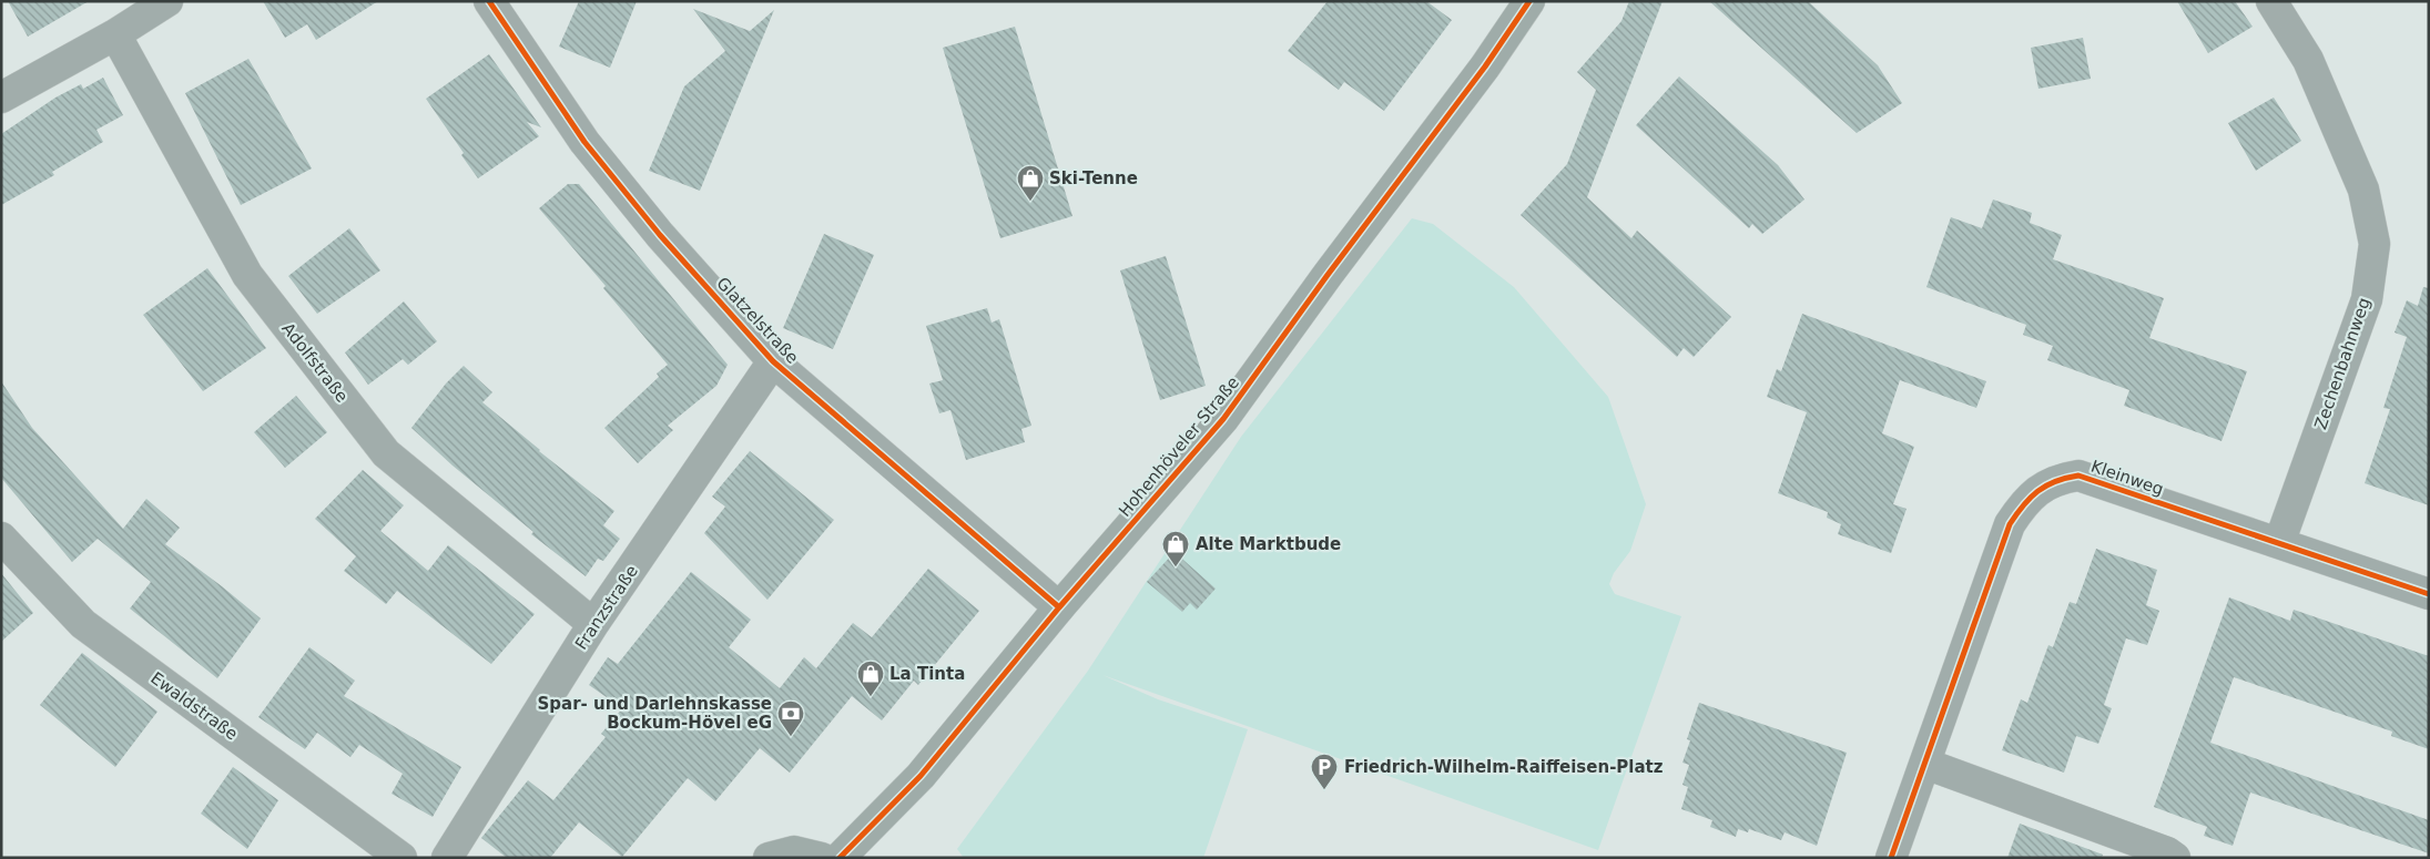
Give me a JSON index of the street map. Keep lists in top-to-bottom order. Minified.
{"streets":{"street":["Glatzelstraße","Adolfstraße","Zechenbahnweg","Hohenhöveler Straße","Kleinweg","Franzstraße","Ewaldstraße"]},"crossings":[["Glatzelstraße","Hohenhöveler Straße"],["Glatzelstraße","Franzstraße"],["Adolfstraße","Franzstraße"],["Zechenbahnweg","Kleinweg"]],"places":{"shop":["Ski-Tenne","Alte Marktbude","La Tinta"],"bank":["Spar- und Darlehnskasse Bockum-Hövel eG"],"parking":["Friedrich-Wilhelm-Raiffeisen-Platz"]}}
